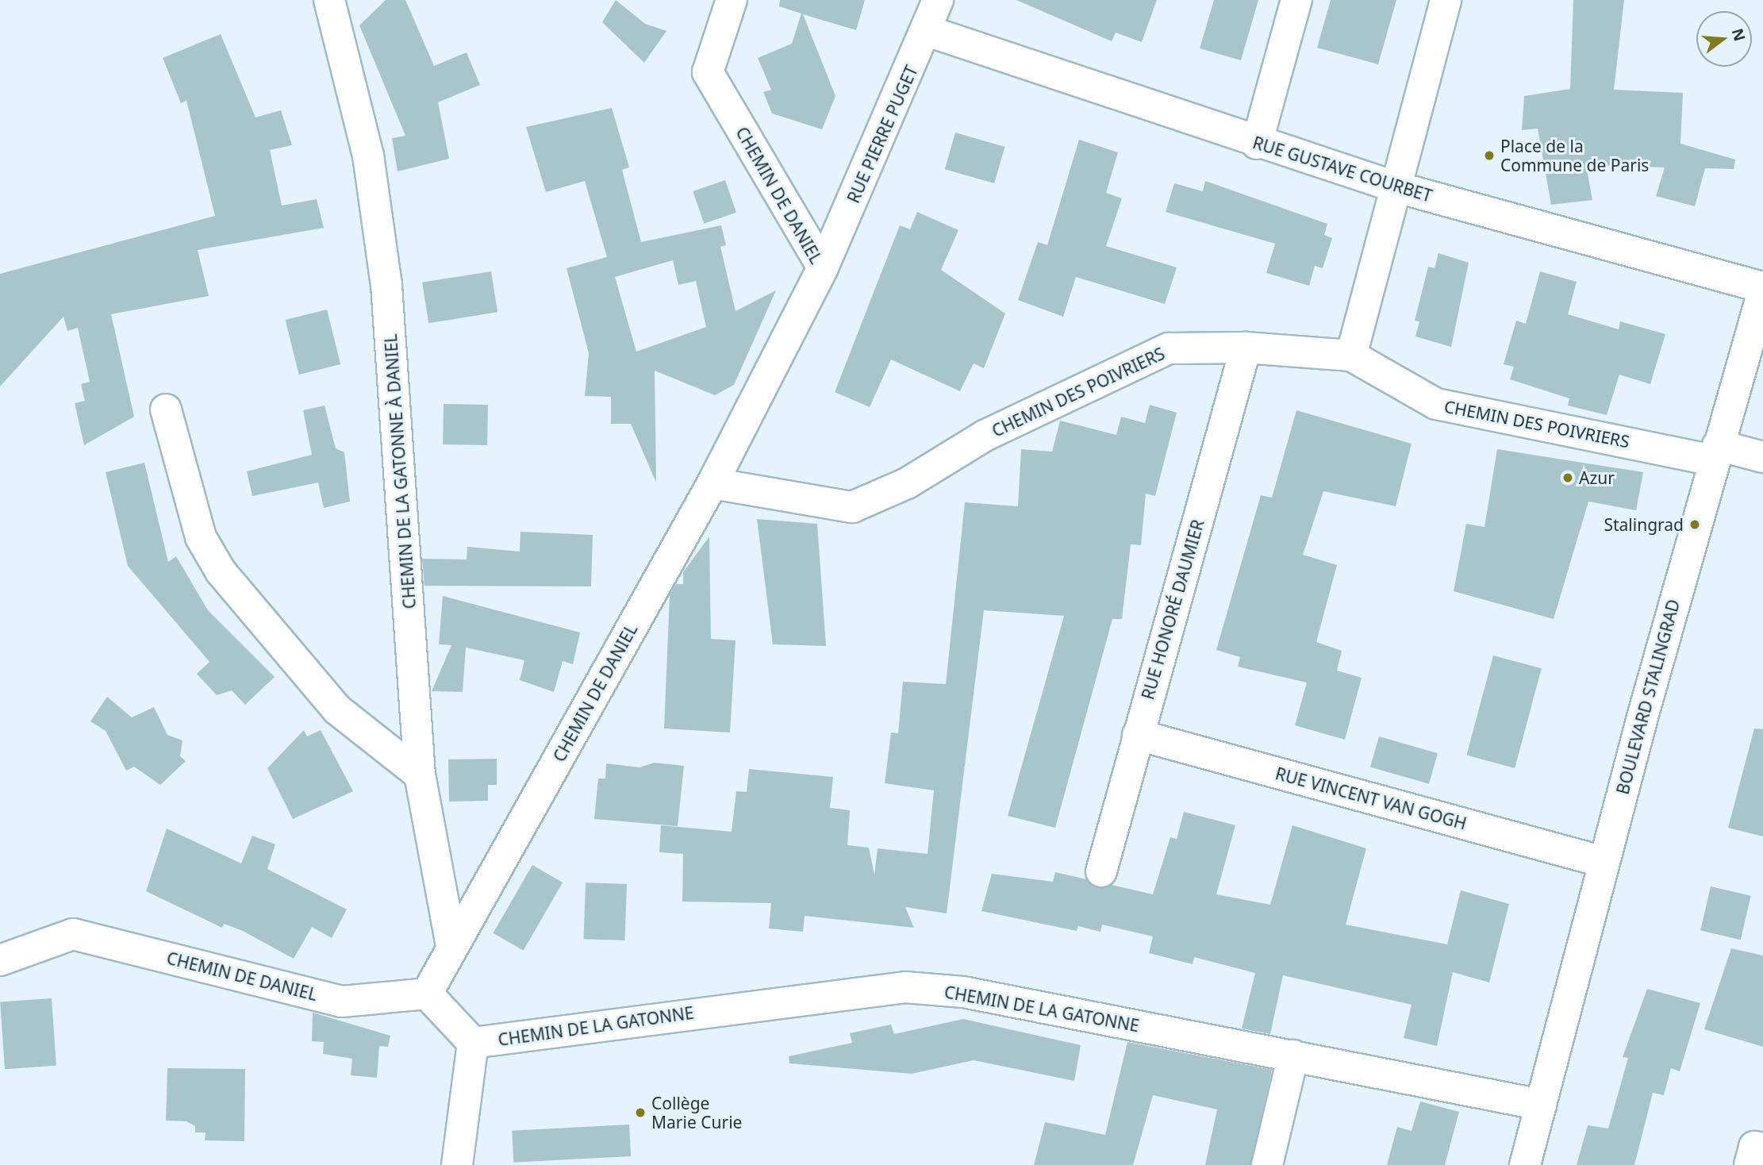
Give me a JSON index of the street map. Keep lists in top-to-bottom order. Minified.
{"streets":{"street":["RUE PIERRE PUGET","RUE GUSTAVE COURBET","CHEMIN DE DANIEL","CHEMIN DES POIVRIERS","CHEMIN DE LA GATONNE À DANIEL","RUE HONORÉ DAUMIER","BOULEVARD STALINGRAD","RUE VINCENT VAN GOGH","CHEMIN DE LA GATONNE"]},"crossings":[["RUE PIERRE PUGET","RUE GUSTAVE COURBET"],["RUE PIERRE PUGET","CHEMIN DE DANIEL"],["RUE GUSTAVE COURBET","BOULEVARD STALINGRAD"],["CHEMIN DE DANIEL","CHEMIN DES POIVRIERS"],["CHEMIN DE DANIEL","CHEMIN DE LA GATONNE À DANIEL"],["CHEMIN DES POIVRIERS","RUE HONORÉ DAUMIER"],["CHEMIN DES POIVRIERS","BOULEVARD STALINGRAD"],["RUE HONORÉ DAUMIER","RUE VINCENT VAN GOGH"],["BOULEVARD STALINGRAD","RUE VINCENT VAN GOGH"],["BOULEVARD STALINGRAD","CHEMIN DE LA GATONNE"]],"places":["Place de la Commune de Paris","Azur","Stalingrad","Collège Marie Curie"],"north":"right"}
